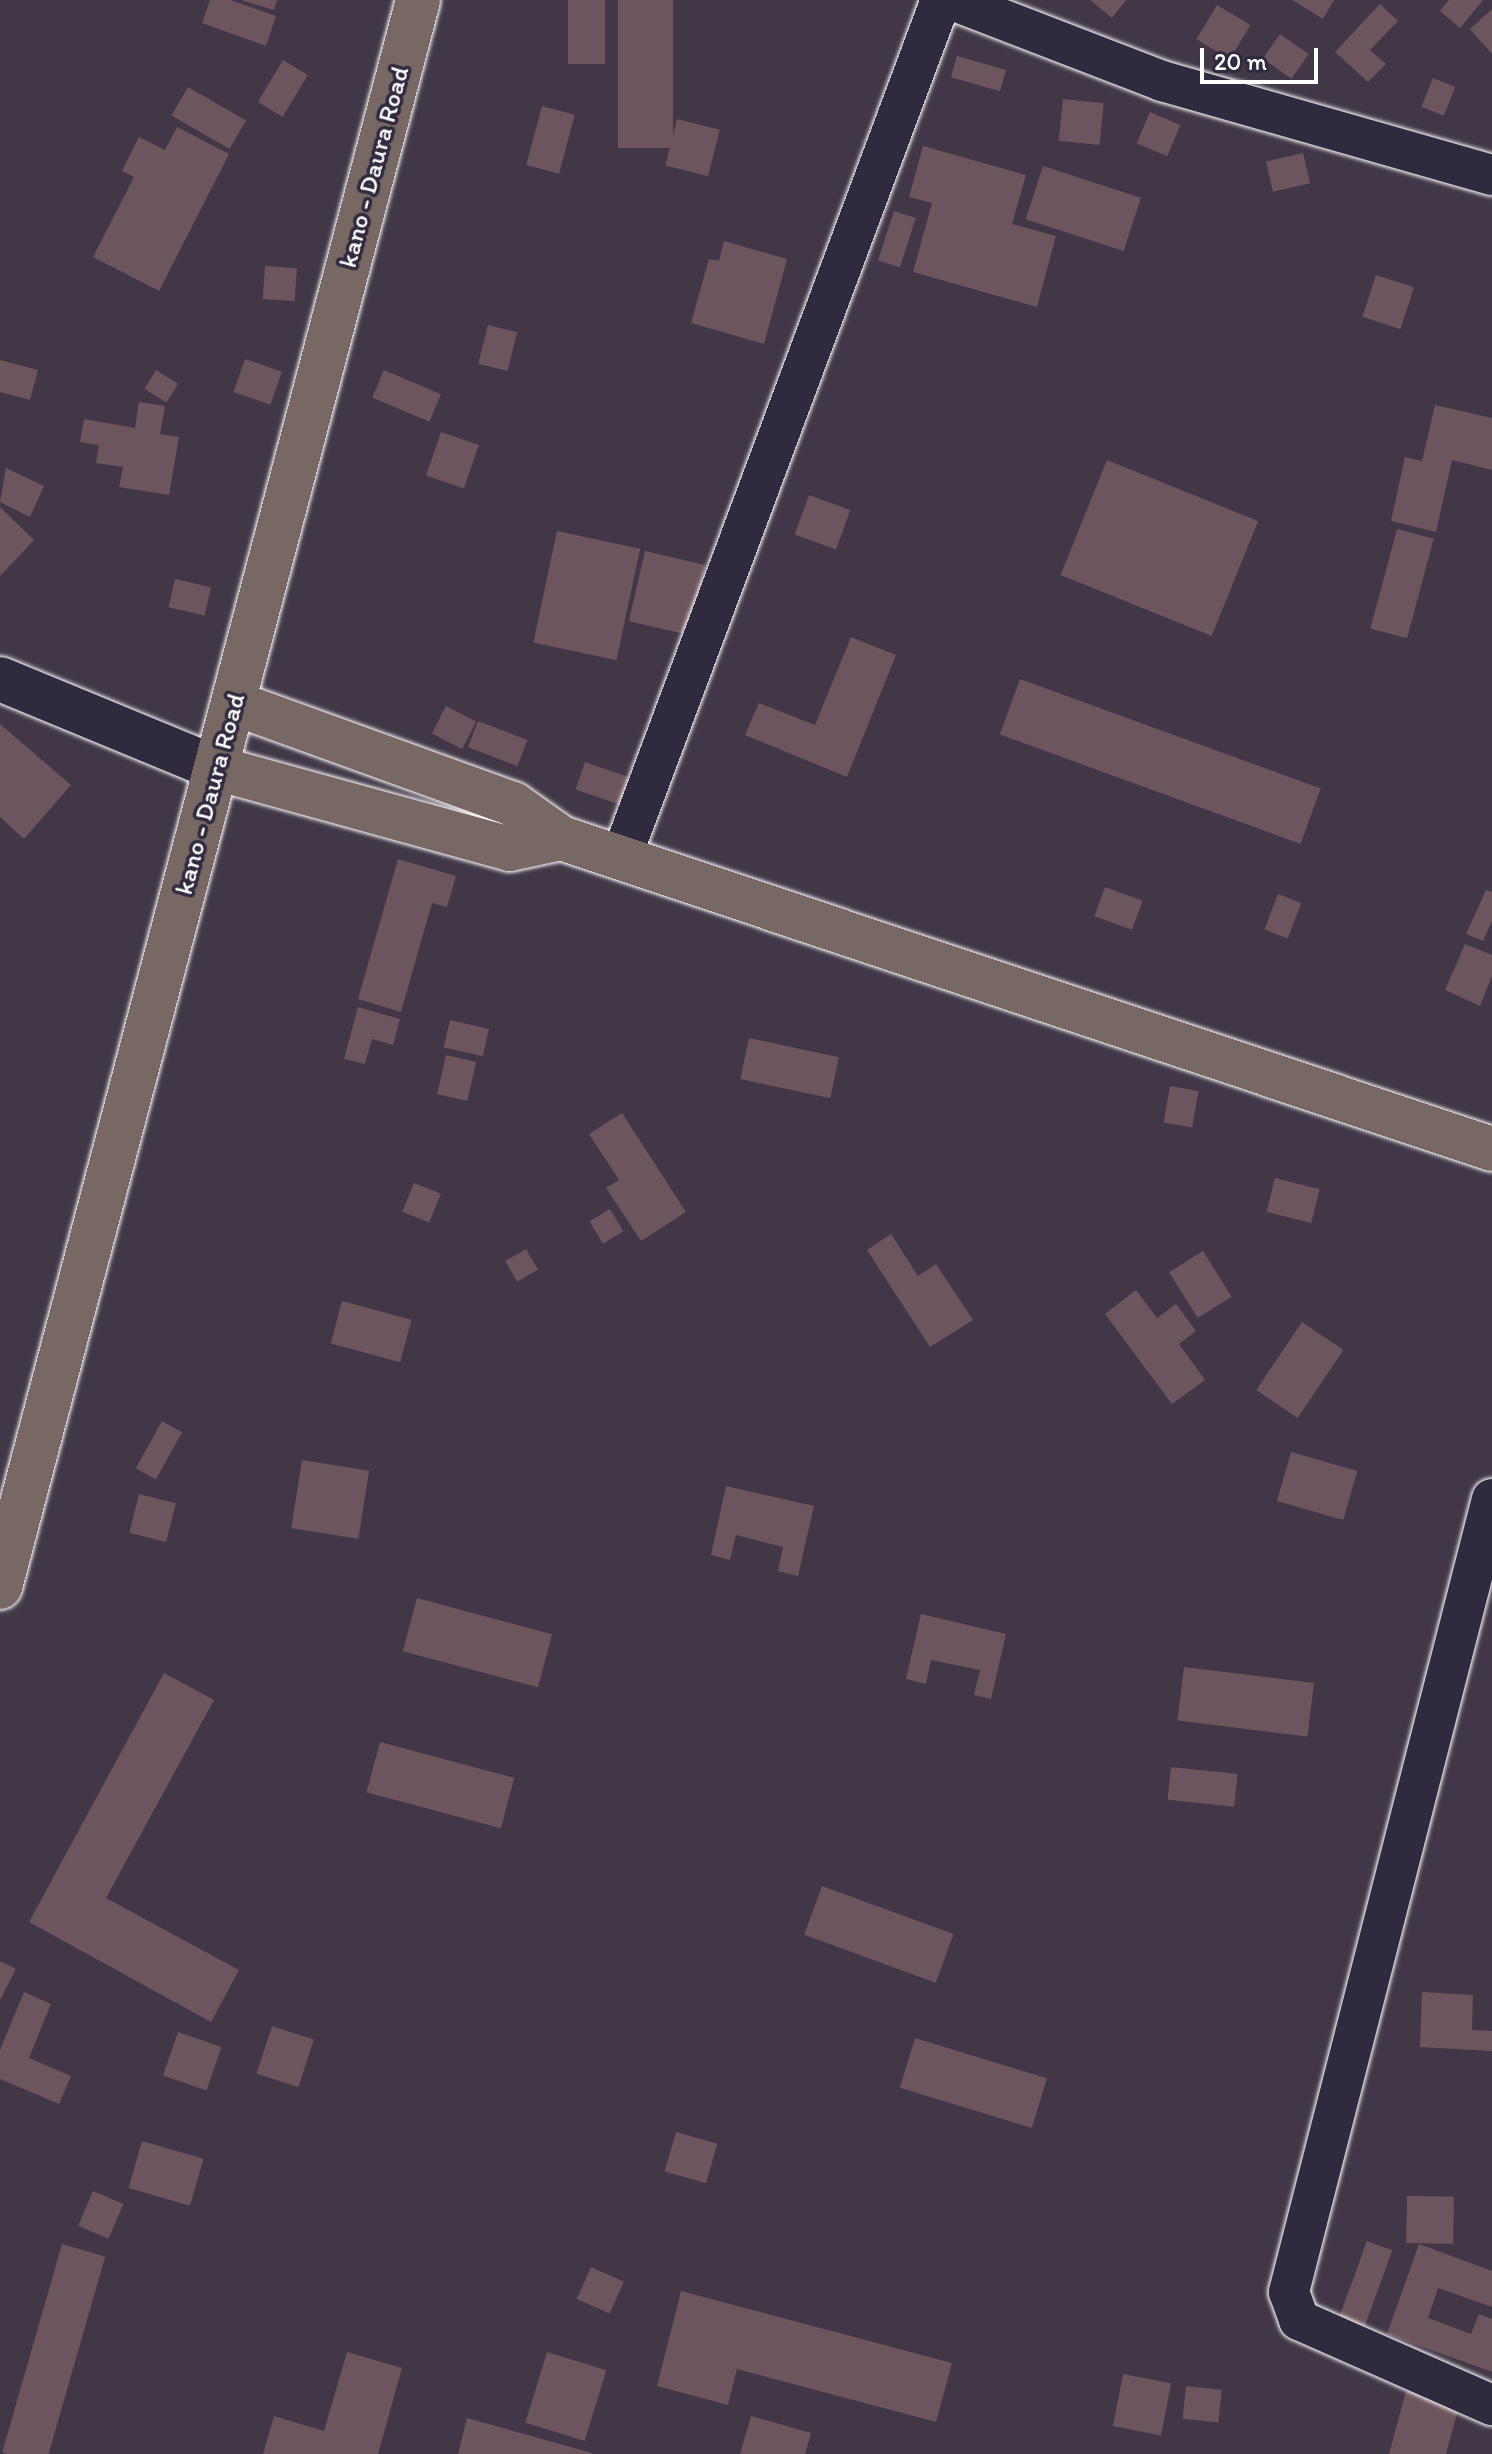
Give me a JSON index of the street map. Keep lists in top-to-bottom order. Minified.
{"streets":{"main road":["kano - Daura Road"]},"scale_bar":"20 m"}
